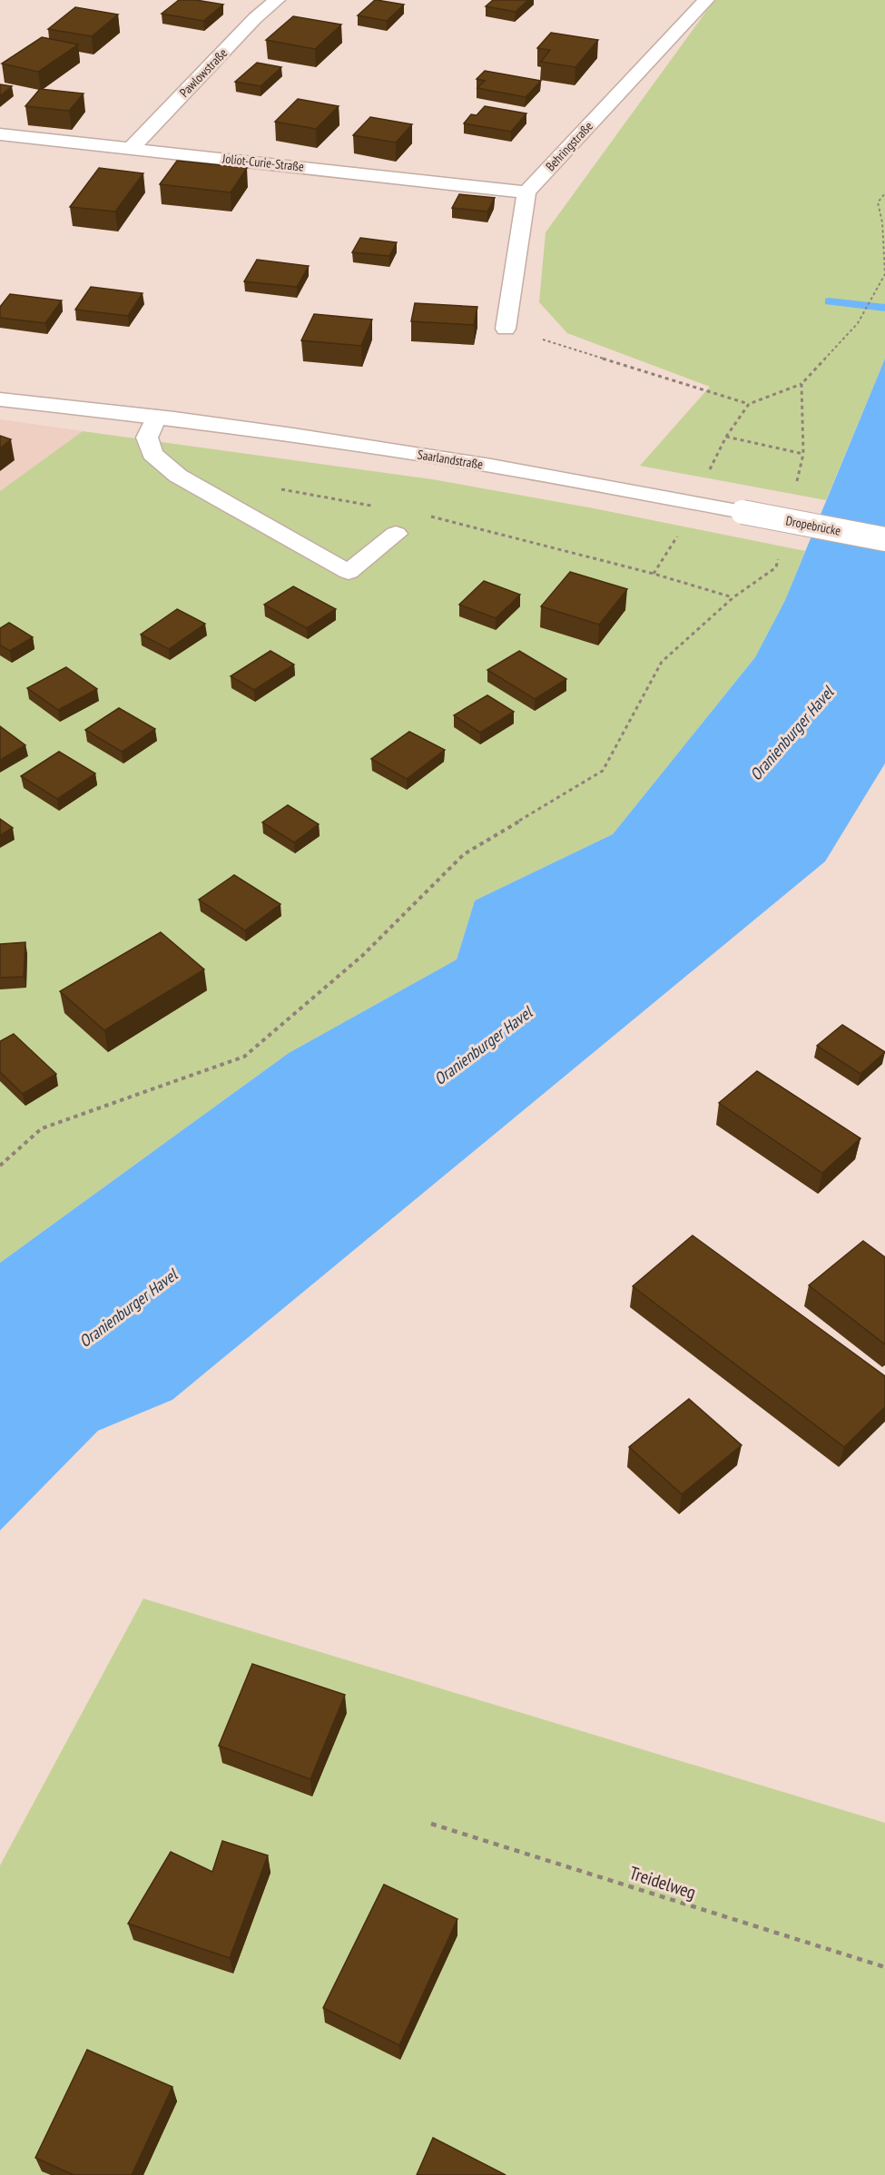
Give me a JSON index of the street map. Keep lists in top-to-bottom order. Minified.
{"streets":{"street":["Pawlowstraße","Behringstraße","Joliot-Curie-Straße","Saarlandstraße","Dropebrücke"],"path":["Treidelweg"]},"crossings":[["Pawlowstraße","Joliot-Curie-Straße"],["Behringstraße","Joliot-Curie-Straße"],["Saarlandstraße","Dropebrücke"]],"water":["Oranienburger Havel"]}
